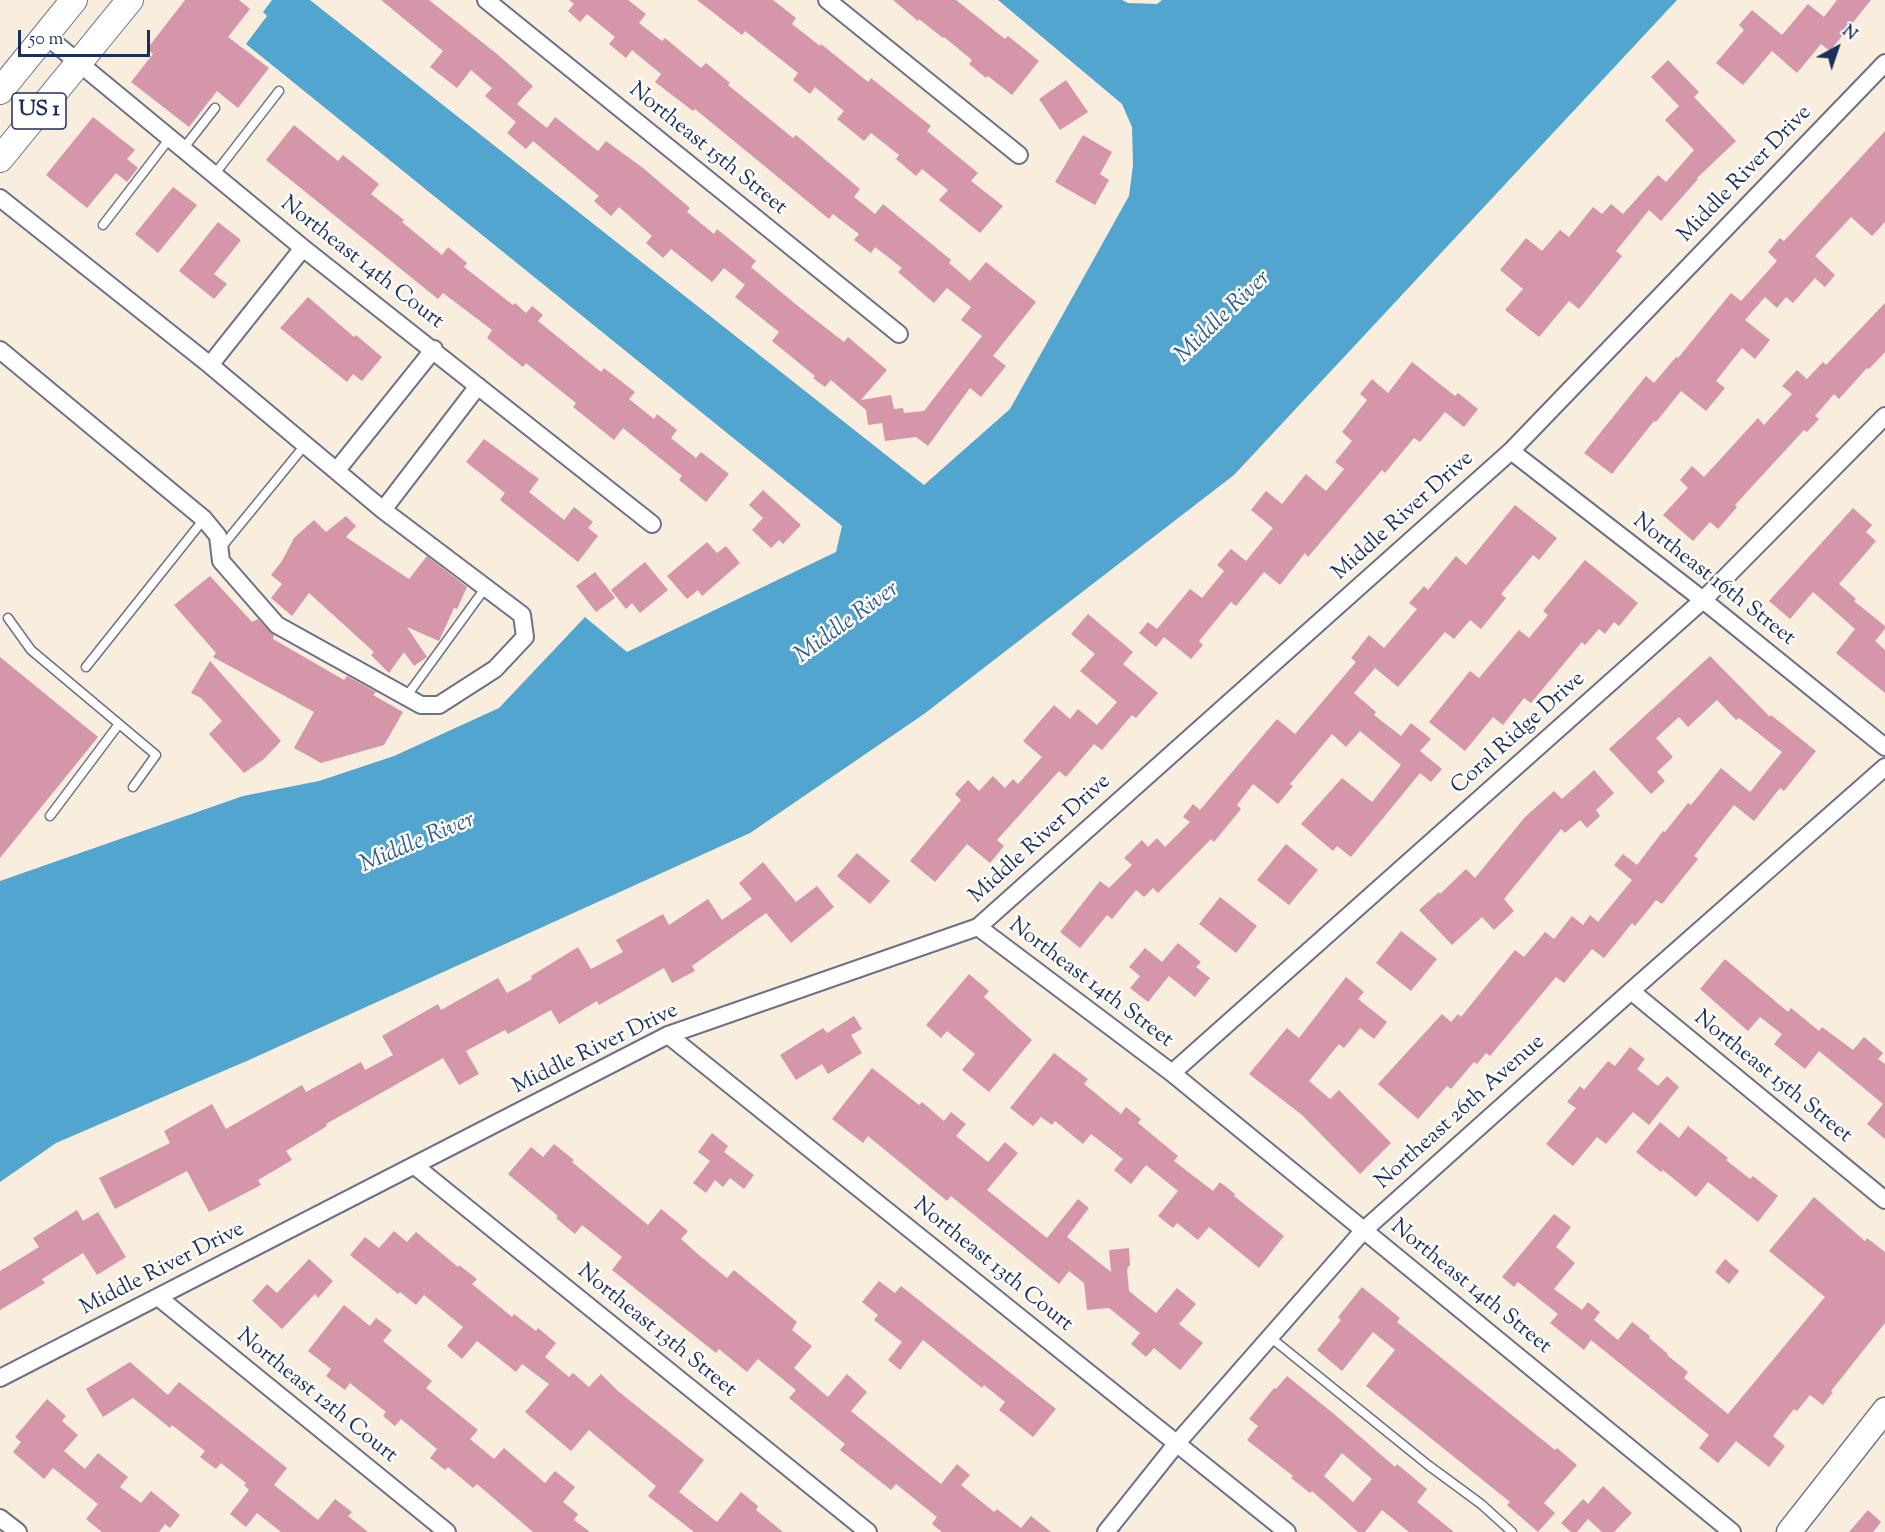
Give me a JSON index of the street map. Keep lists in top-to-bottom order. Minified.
{"streets":{"main road":["US 1"],"street":["Northeast 15th Street","Middle River Drive","Northeast 14th Court","Northeast 16th Street","Coral Ridge Drive","Northeast 14th Street","Northeast 26th Avenue","Northeast 13th Court","Northeast 13th Street","Northeast 12th Court"]},"crossings":[["US 1","Northeast 14th Court"],["Northeast 15th Street","Northeast 26th Avenue"],["Middle River Drive","Northeast 16th Street"],["Middle River Drive","Northeast 14th Street"],["Middle River Drive","Northeast 13th Court"],["Middle River Drive","Northeast 13th Street"],["Middle River Drive","Northeast 12th Court"],["Northeast 16th Street","Coral Ridge Drive"],["Coral Ridge Drive","Northeast 14th Street"],["Northeast 14th Street","Northeast 26th Avenue"],["Northeast 26th Avenue","Northeast 13th Court"]],"water":["Middle River"],"scale_bar":"50 m","north":"top right"}
